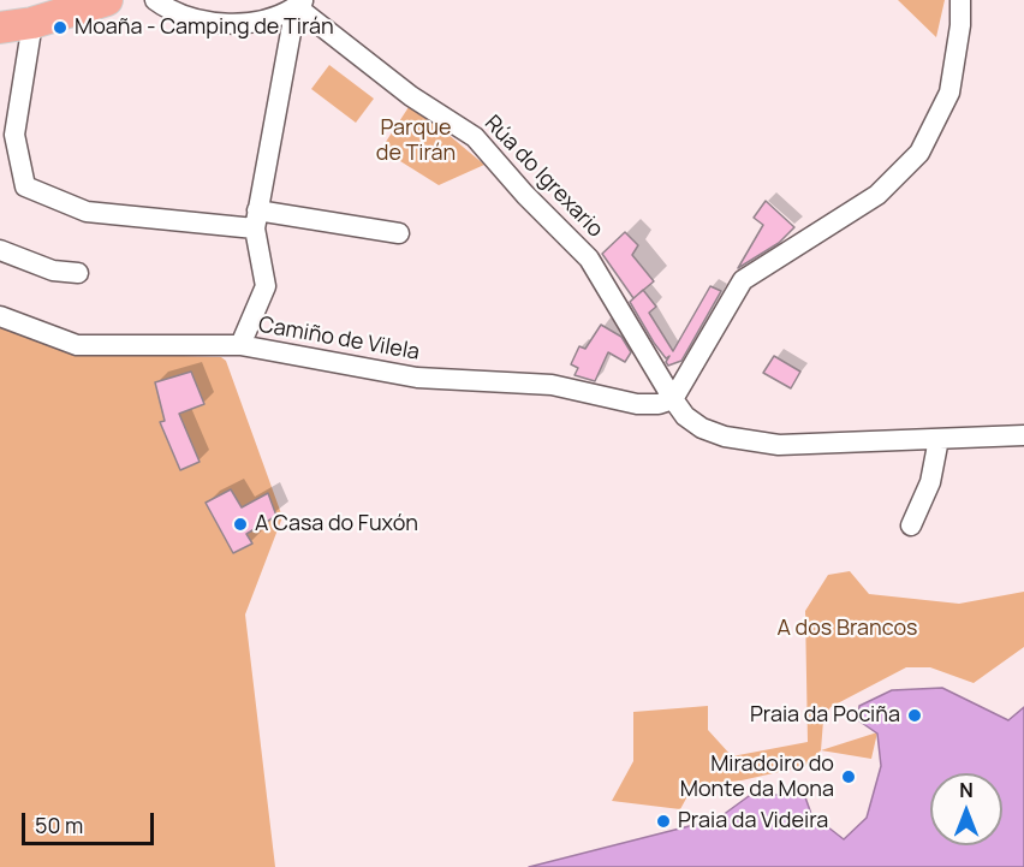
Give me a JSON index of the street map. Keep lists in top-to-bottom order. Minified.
{"streets":{"street":["Rúa do Igrexario","Camiño de Vilela"]},"crossings":[["Rúa do Igrexario","Camiño de Vilela"]],"parks":["Parque de Tirán","A dos Brancos"],"places":["Moaña - Camping de Tirán","A Casa do Fuxón","Praia da Pociña","Miradoiro do Monte da Mona","Praia da Videira"],"scale_bar":"50 m","north":"top"}
